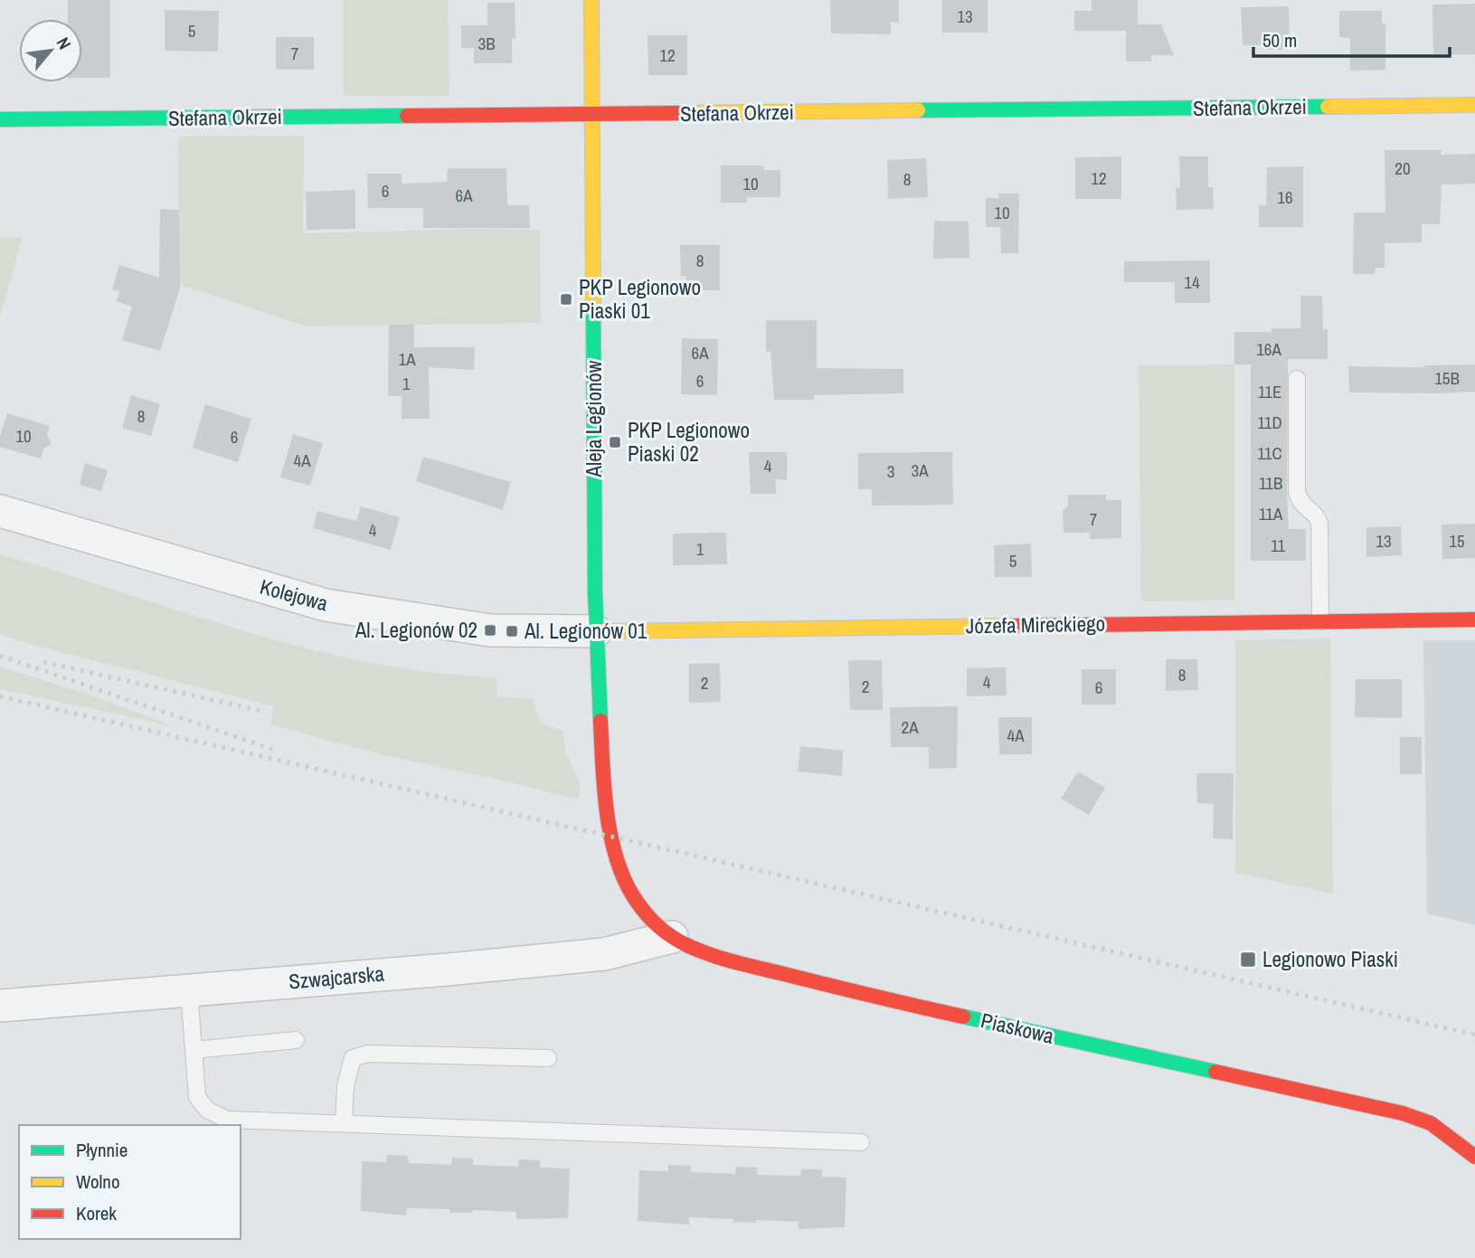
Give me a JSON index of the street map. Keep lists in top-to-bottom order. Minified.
{"streets":{"street":["Stefana Okrzei","Aleja Legionów","Kolejowa","Józefa Mireckiego","Szwajcarska","Piaskowa"]},"crossings":[["Stefana Okrzei","Aleja Legionów"],["Aleja Legionów","Kolejowa"],["Aleja Legionów","Józefa Mireckiego"],["Aleja Legionów","Piaskowa"],["Kolejowa","Józefa Mireckiego"],["Szwajcarska","Piaskowa"]],"places":{"transit":["PKP Legionowo Piaski 01","PKP Legionowo Piaski 02","Al. Legionów 02","Al. Legionów 01","Legionowo Piaski"]},"house_numbers":["13","5","3B","7","12","20","12","8","10","6","6A","16","10","8","14","16A","6A","1A","15B","6","1","11E","8","11D","10","6","11C","4A","4","3A","3","11B","11A","7","4","13","15","11","1","5","8","4","2","2","6","2A","4A"],"legend":["Płynnie","Wolno","Korek"],"scale_bar":"50 m","north":"top right"}
